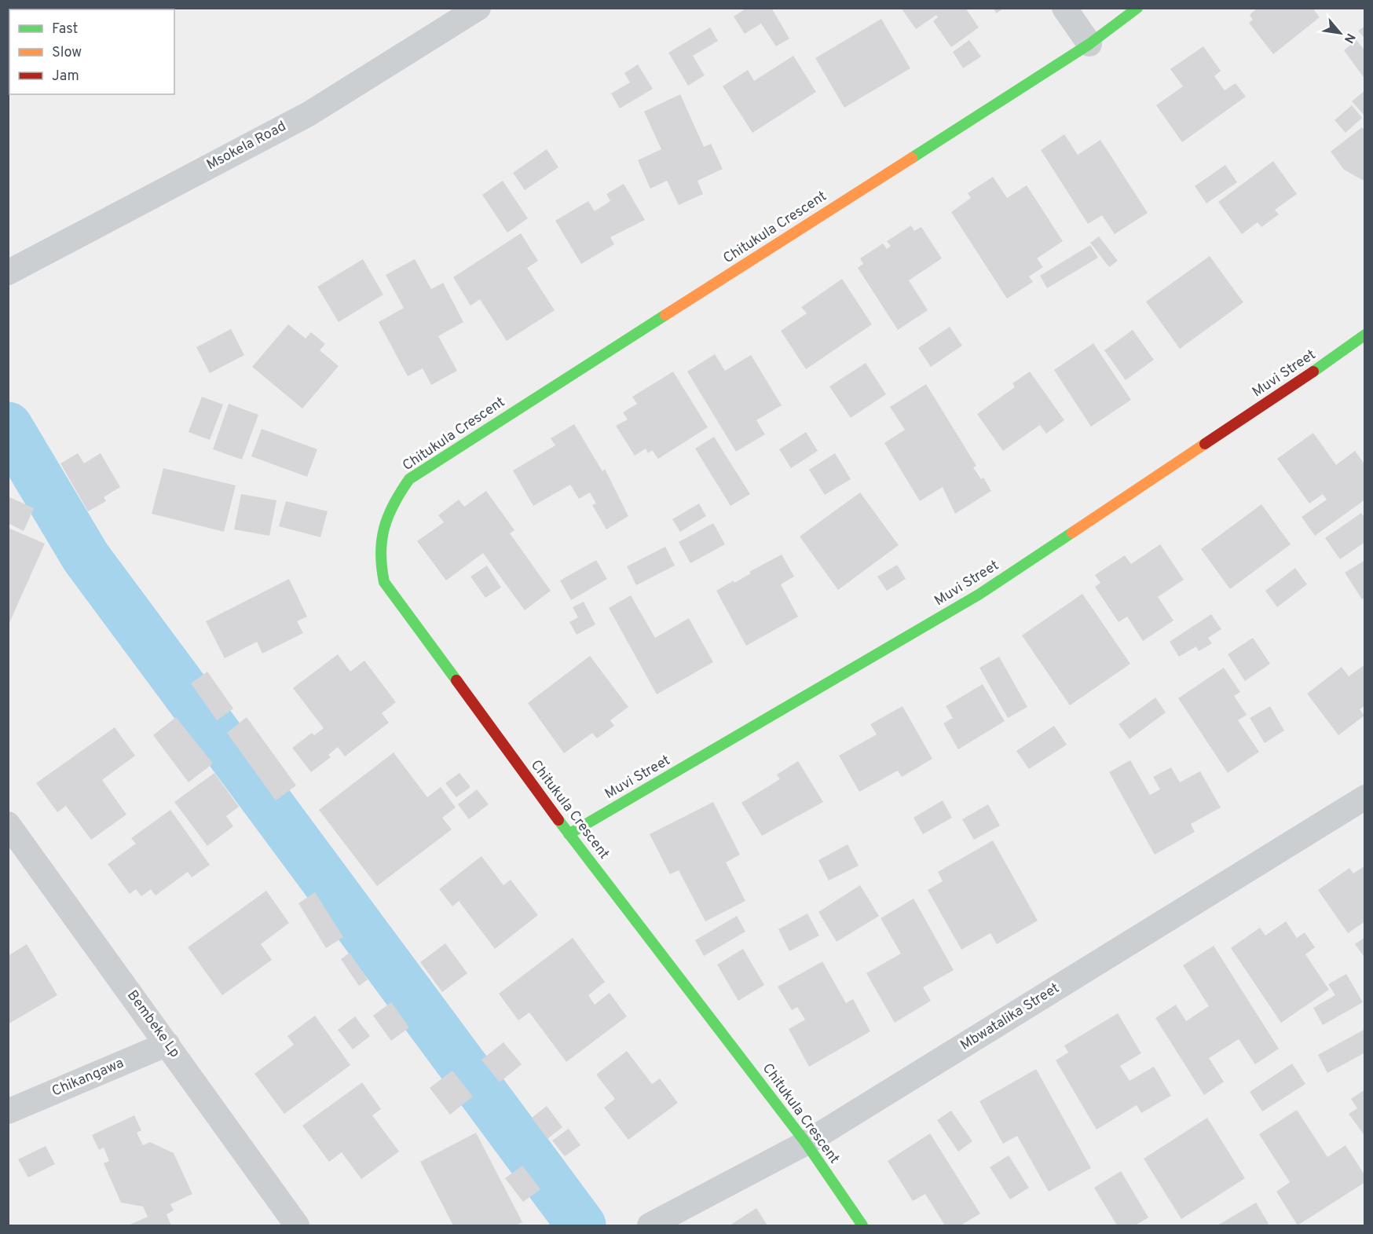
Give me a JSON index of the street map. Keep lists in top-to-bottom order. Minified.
{"streets":{"street":["Msokela Road","Chitukula Crescent","Muvi Street","Mbwatalika Street","Bembeke Lp","Chikangawa"]},"crossings":[["Chitukula Crescent","Muvi Street"],["Chitukula Crescent","Mbwatalika Street"],["Bembeke Lp","Chikangawa"]],"legend":["Fast","Slow","Jam"],"north":"bottom right"}
